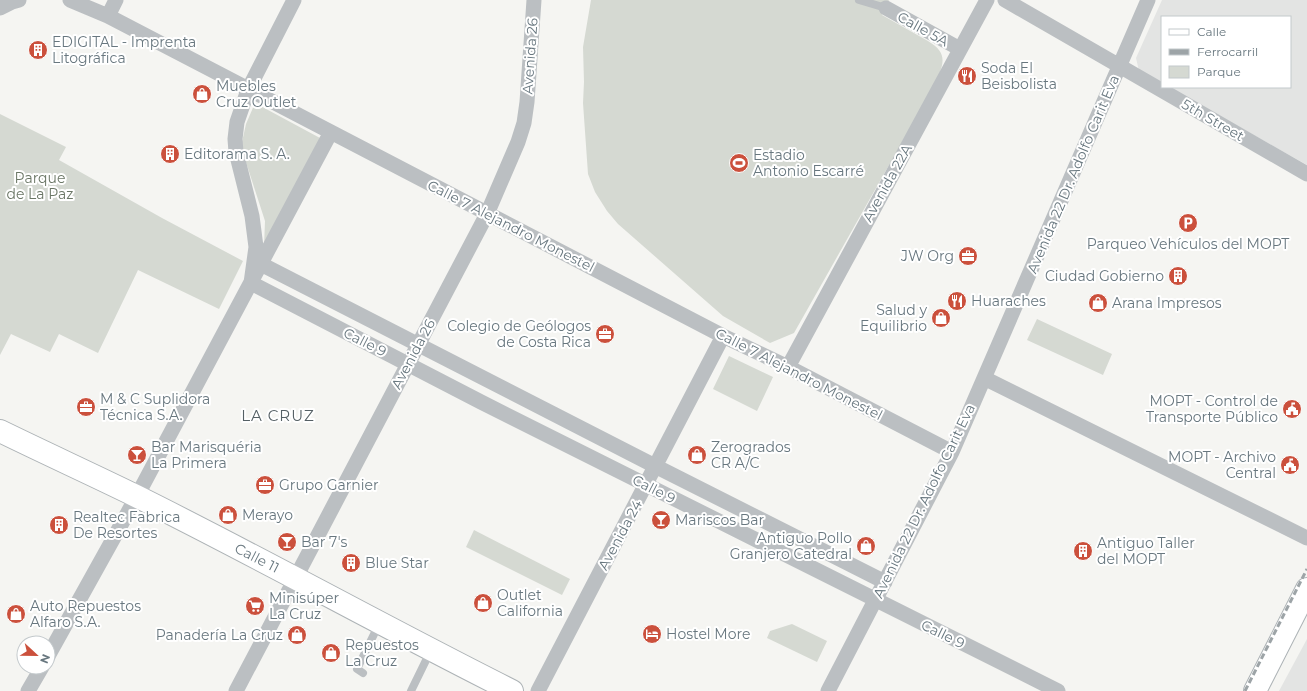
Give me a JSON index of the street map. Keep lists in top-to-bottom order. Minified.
{"streets":{"main road":["Calle 11"],"street":["Calle 5A","Avenida 26","5th Street","Avenida 22 Dr. Adolfo Carit Eva","Avenida 22A","Calle 7 Alejandro Monestel","Calle 9","Avenida 24"]},"crossings":[["Calle 5A","Avenida 22A"],["Avenida 26","Calle 7 Alejandro Monestel"],["Avenida 26","Calle 9"],["Avenida 26","Calle 11"],["5th Street","Avenida 22 Dr. Adolfo Carit Eva"],["Avenida 22 Dr. Adolfo Carit Eva","Calle 7 Alejandro Monestel"],["Avenida 22 Dr. Adolfo Carit Eva","Calle 9"],["Avenida 22A","Calle 7 Alejandro Monestel"],["Calle 7 Alejandro Monestel","Avenida 24"],["Calle 9","Avenida 24"]],"districts":["LA CRUZ"],"parks":["Parque de La Paz"],"places":{"building":["EDIGITAL - Imprenta Litográfica","Editorama S. A.","Ciudad Gobierno","Realtec Fabrica De Resortes","Antiguo Taller del MOPT","Blue Star"],"restaurant":["Soda El Beisbolista","Huaraches"],"shop":["Muebles Cruz Outlet","Arana Impresos","Salud y Equilibrio","Zerogrados CR A/C","Merayo","Antiguo Pollo Granjero Catedral","Outlet California","Auto Repuestos Alfaro S.A.","Panadería La Cruz","Repuestos La Cruz"],"sports":["Estadio Antonio Escarré"],"parking":["Parqueo Vehículos del MOPT"],"office":["JW Org","Colegio de Geólogos de Costa Rica","M & C Suplidora Técnica S.A.","Grupo Garnier"],"public building":["MOPT - Control de Transporte Público","MOPT - Archivo Central"],"bar":["Bar Marisquéria La Primera","Mariscos Bar","Bar 7's"],"supermarket":["Minisúper La Cruz"],"hotel":["Hostel More"]},"legend":["Calle","Ferrocarril","Parque"],"north":"right"}
